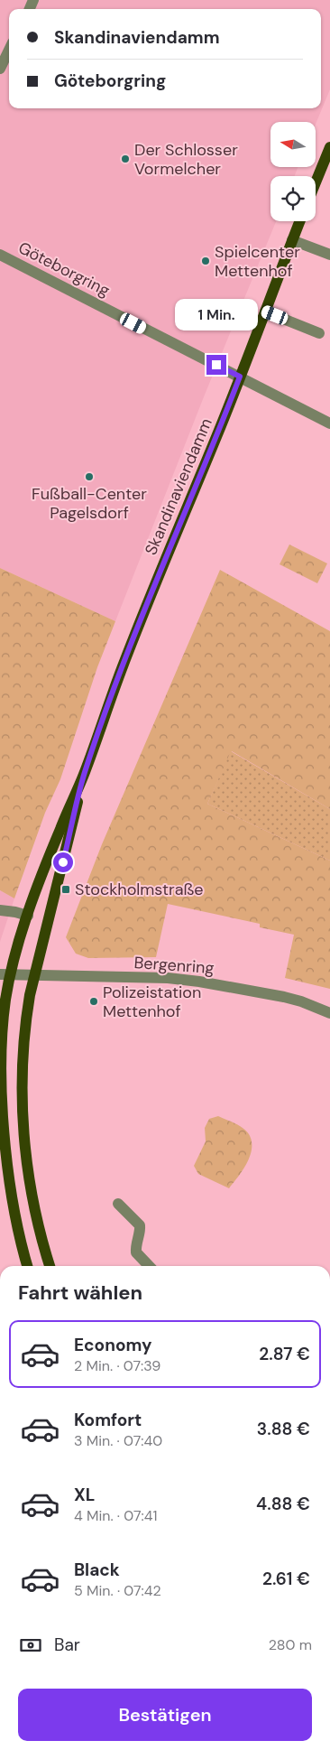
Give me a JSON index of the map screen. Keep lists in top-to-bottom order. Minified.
{"streets":{"main road":["Skandinaviendamm"],"street":["Göteborgring","Bergenring"]},"crossings":[["Göteborgring","Skandinaviendamm"],["Skandinaviendamm","Bergenring"]],"places":{"other":["Der Schlosser Vormelcher","Spielcenter Mettenhof","Fußball-Center Pagelsdorf","Polizeistation Mettenhof"],"transit":["Stockholmstraße"]},"north":"left","page":{"banner":["Skandinaviendamm","Göteborgring"],"bubble":"1 Min.","heading":"Fahrt wählen","list":[{"name":"Economy","note":"2 Min. · 07:39","value":"2.87 €"},{"name":"Komfort","note":"3 Min. · 07:40","value":"3.88 €"},{"name":"XL","note":"4 Min. · 07:41","value":"4.88 €"},{"name":"Black","note":"5 Min. · 07:42","value":"2.61 €"}],"pay":["Bar","280 m"],"buttons":"Bestätigen"}}
